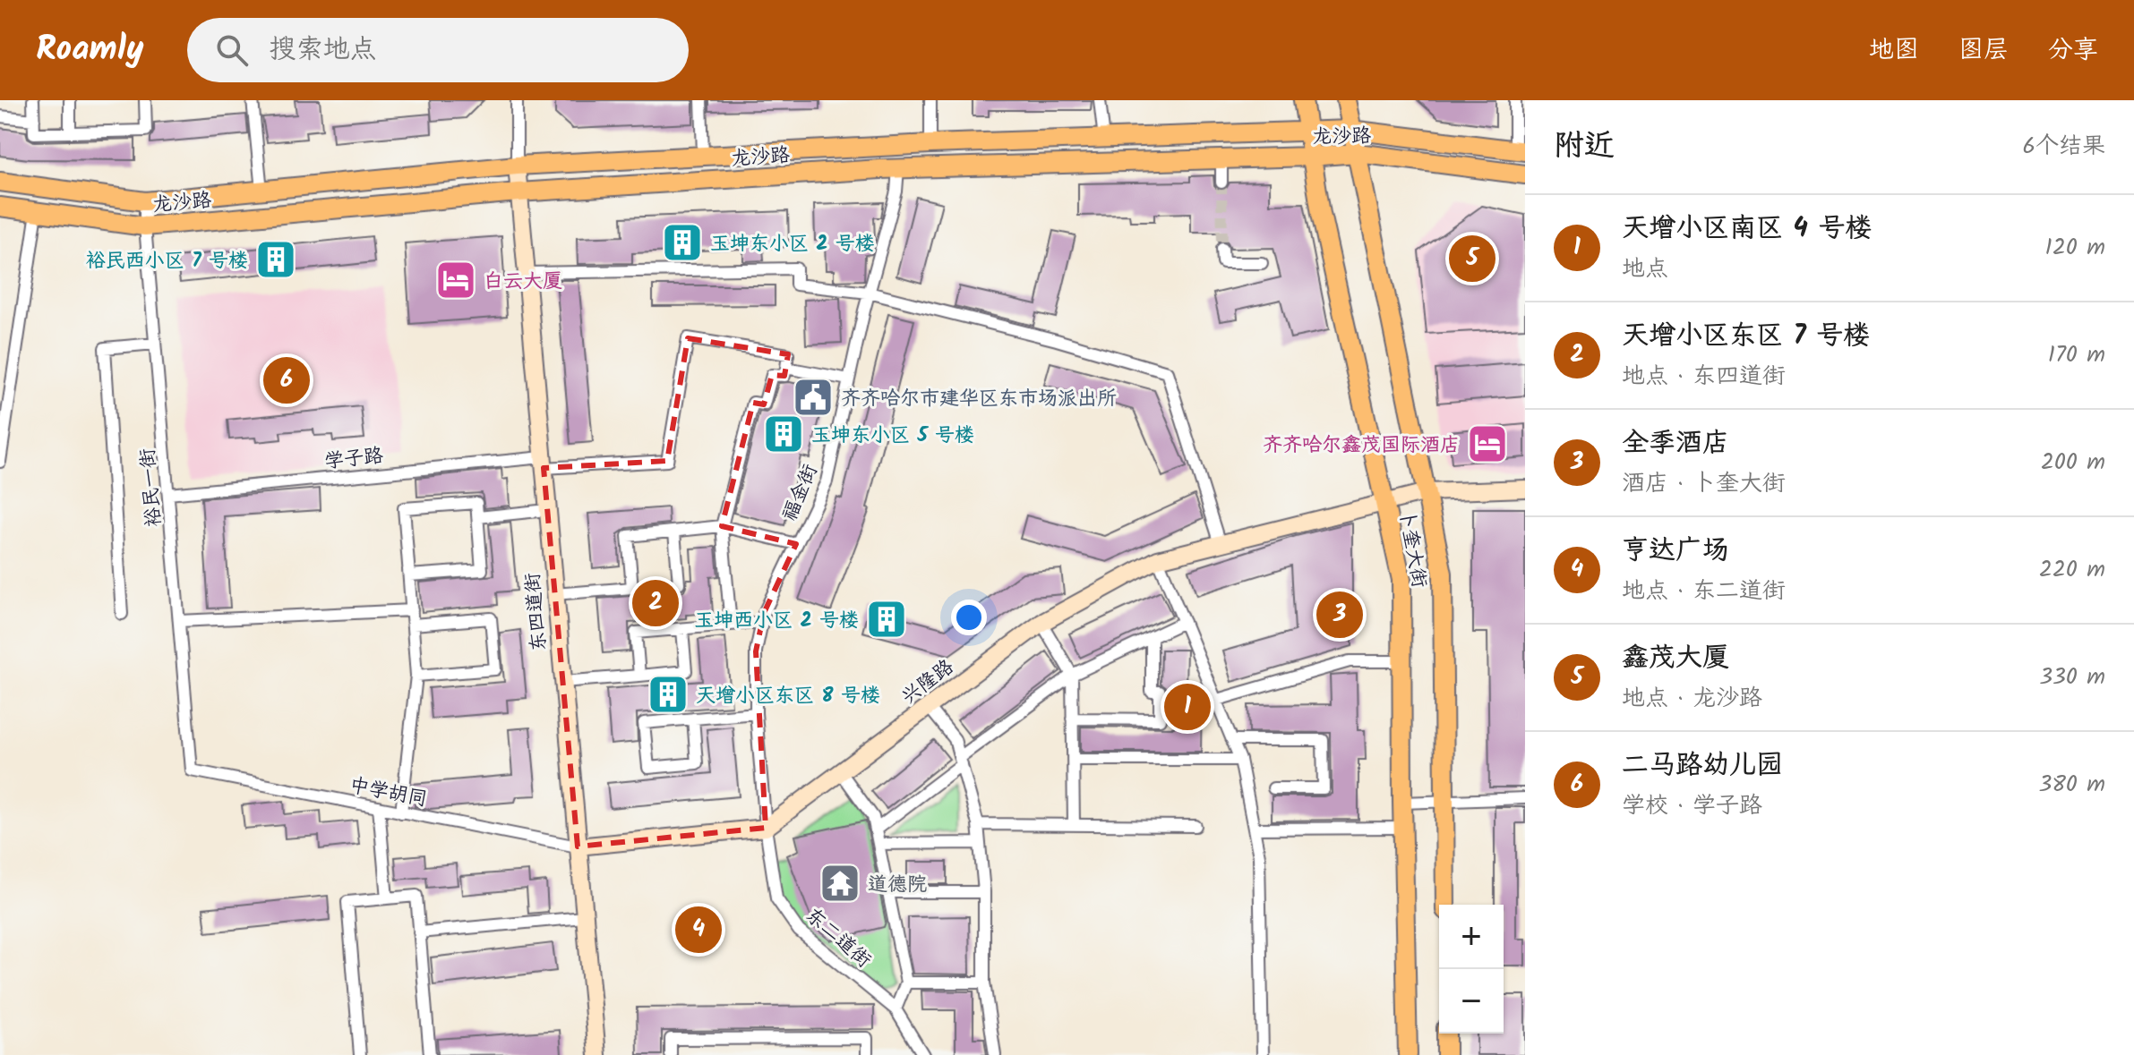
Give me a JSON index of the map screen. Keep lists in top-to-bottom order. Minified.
{"streets":{"main road":["龙沙路","卜奎大街"],"street":["学子路","裕民一街","福金街","东四道街","兴隆路","中学胡同","东二道街"]},"crossings":[["龙沙路","裕民一街"],["龙沙路","福金街"],["龙沙路","卜奎大街"],["龙沙路","东四道街"],["学子路","裕民一街"],["学子路","东四道街"],["裕民一街","中学胡同"],["福金街","兴隆路"],["福金街","东二道街"],["卜奎大街","兴隆路"],["东四道街","中学胡同"],["兴隆路","东二道街"]],"places":{"building":["玉坤东小区 2 号楼","裕民西小区 7 号楼","玉坤东小区 5 号楼","玉坤西小区 2 号楼","天增小区东区 8 号楼"],"hotel":["白云大厦","齐齐哈尔鑫茂国际酒店"],"public building":["齐齐哈尔市建华区东市场派出所"],"temple":["道德院"]},"page":{"header":"Roamly","search":"搜索地点","nav":["地图","图层","分享"],"heading":["附近","6个结果"],"list":[{"mark":"1","name":"天增小区南区 4 号楼","note":"地点","value":"120 m"},{"mark":"2","name":"天增小区东区 7 号楼","note":"地点 · 东四道街","value":"170 m"},{"mark":"3","name":"全季酒店","note":"酒店 · 卜奎大街","value":"200 m"},{"mark":"4","name":"亨达广场","note":"地点 · 东二道街","value":"220 m"},{"mark":"5","name":"鑫茂大厦","note":"地点 · 龙沙路","value":"330 m"},{"mark":"6","name":"二马路幼儿园","note":"学校 · 学子路","value":"380 m"}],"pins":["5","6","2","3","1","4"],"map_buttons":["+","−"]}}
